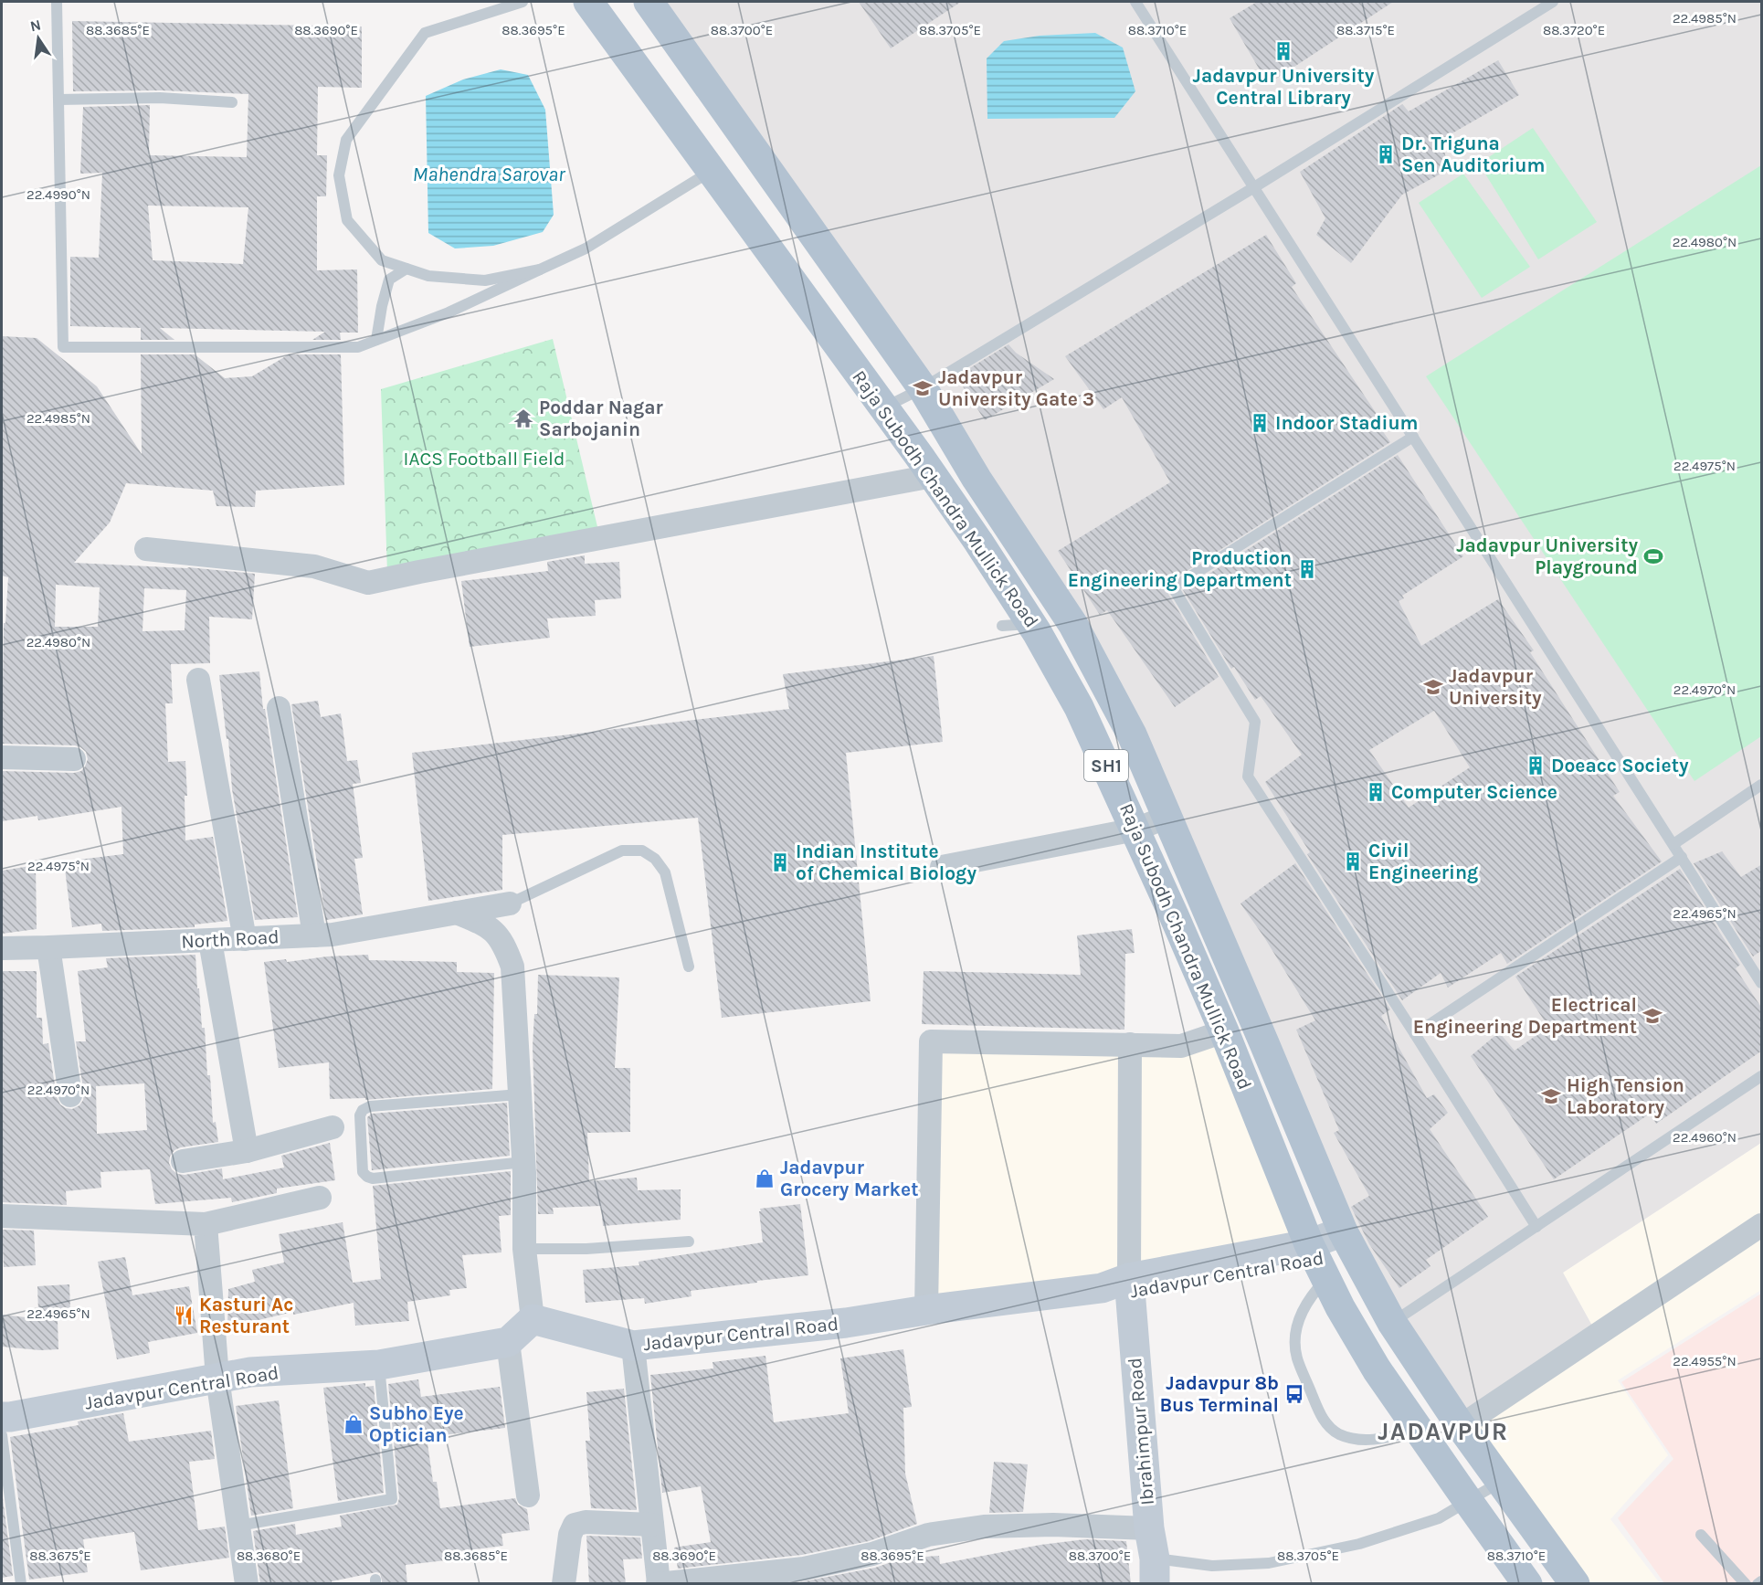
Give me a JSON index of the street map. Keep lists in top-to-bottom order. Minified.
{"streets":{"main road":["Raja Subodh Chandra Mullick Road","SH1"],"street":["North Road","Jadavpur Central Road","Ibrahimpur Road"]},"crossings":[["Raja Subodh Chandra Mullick Road","Jadavpur Central Road"],["Jadavpur Central Road","Ibrahimpur Road"]],"districts":["JADAVPUR"],"water":["Mahendra Sarovar"],"parks":["IACS Football Field"],"places":{"building":["Jadavpur University Central Library","Dr. Triguna Sen Auditorium","Indoor Stadium","Production Engineering Department","Doeacc Society","Computer Science","Civil Engineering","Indian Institute of Chemical Biology"],"school or university":["Jadavpur University Gate 3","Jadavpur University","Electrical Engineering Department","High Tension Laboratory"],"temple":["Poddar Nagar Sarbojanin"],"sports":["Jadavpur University Playground"],"shop":["Jadavpur Grocery Market","Subho Eye Optician"],"restaurant":["Kasturi Ac Resturant"],"bus stop":["Jadavpur 8b Bus Terminal"]},"north":"top","coordinates":["22.4985°N","88.3685°E","88.3690°E","88.3695°E","88.3700°E","88.3705°E","88.3710°E","88.3715°E","88.3720°E","22.4990°N","22.4980°N","22.4975°N","22.4970°N","22.4965°N","22.4960°N","22.4955°N","88.3675°E","88.3680°E"]}
